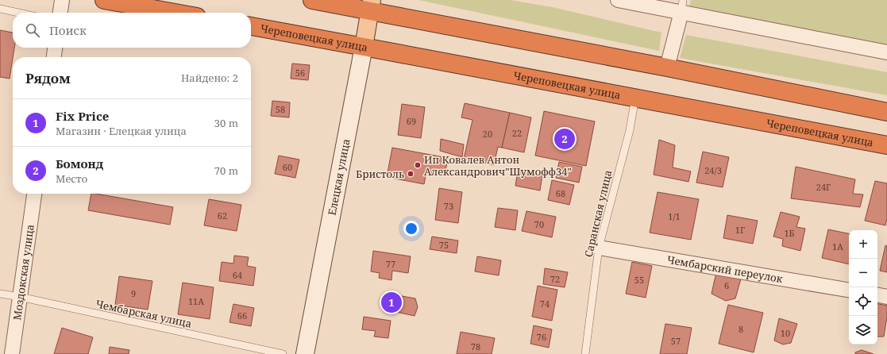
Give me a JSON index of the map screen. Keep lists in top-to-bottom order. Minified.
{"streets":{"highway":["Череповецкая улица"],"main road":["Елецкая улица"],"street":["Чембарский переулок","Моздокская улица"],"lane":["Саранская улица","Чембарская улица"]},"crossings":[["Череповецкая улица","Елецкая улица"],["Череповецкая улица","Саранская улица"],["Саранская улица","Чембарский переулок"],["Моздокская улица","Чембарская улица"]],"places":["Ип Ковалев Антон Александрович\"Шумофф34\"","Бристоль"],"house_numbers":["56","58","69","22","20","60","24/3","24Г","68","73","62","1/1","70","1Г","1Б","75","1А","77","64","72","55","6","9","11А","74","66","8","10","76","57","78"],"page":{"search":"Поиск","heading":["Рядом","Найдено: 2"],"list":[{"mark":"1","name":"Fix Price","note":"Магазин · Елецкая улица","value":"30 m"},{"mark":"2","name":"Бомонд","note":"Место","value":"70 m"}],"pins":["2","1"],"map_buttons":["+","−"]}}
